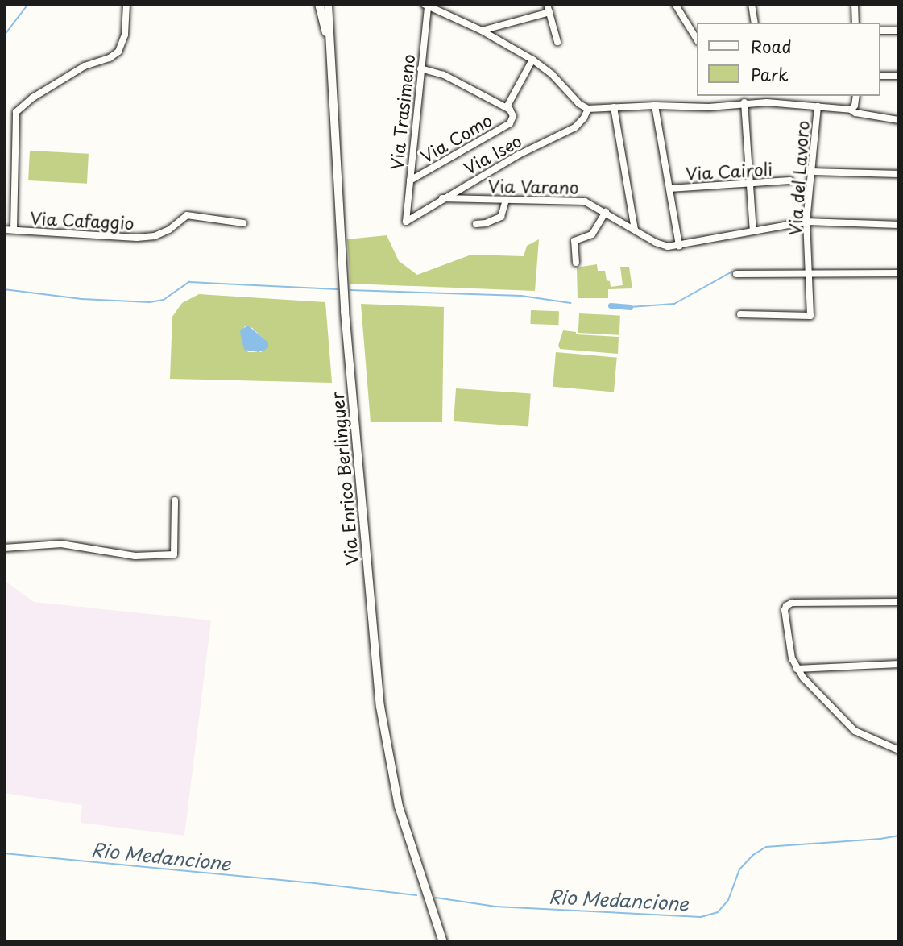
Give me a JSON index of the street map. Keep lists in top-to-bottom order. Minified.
{"streets":{"main road":["Via Enrico Berlinguer"],"street":["Via Trasimeno","Via Como","Via Iseo","Via Cairoli","Via del Lavoro","Via Varano","Via Cafaggio"]},"crossings":[["Via Trasimeno","Via Como"],["Via Trasimeno","Via Iseo"],["Via Iseo","Via Varano"]],"water":["Rio Medancione"],"legend":["Road","Park"]}
